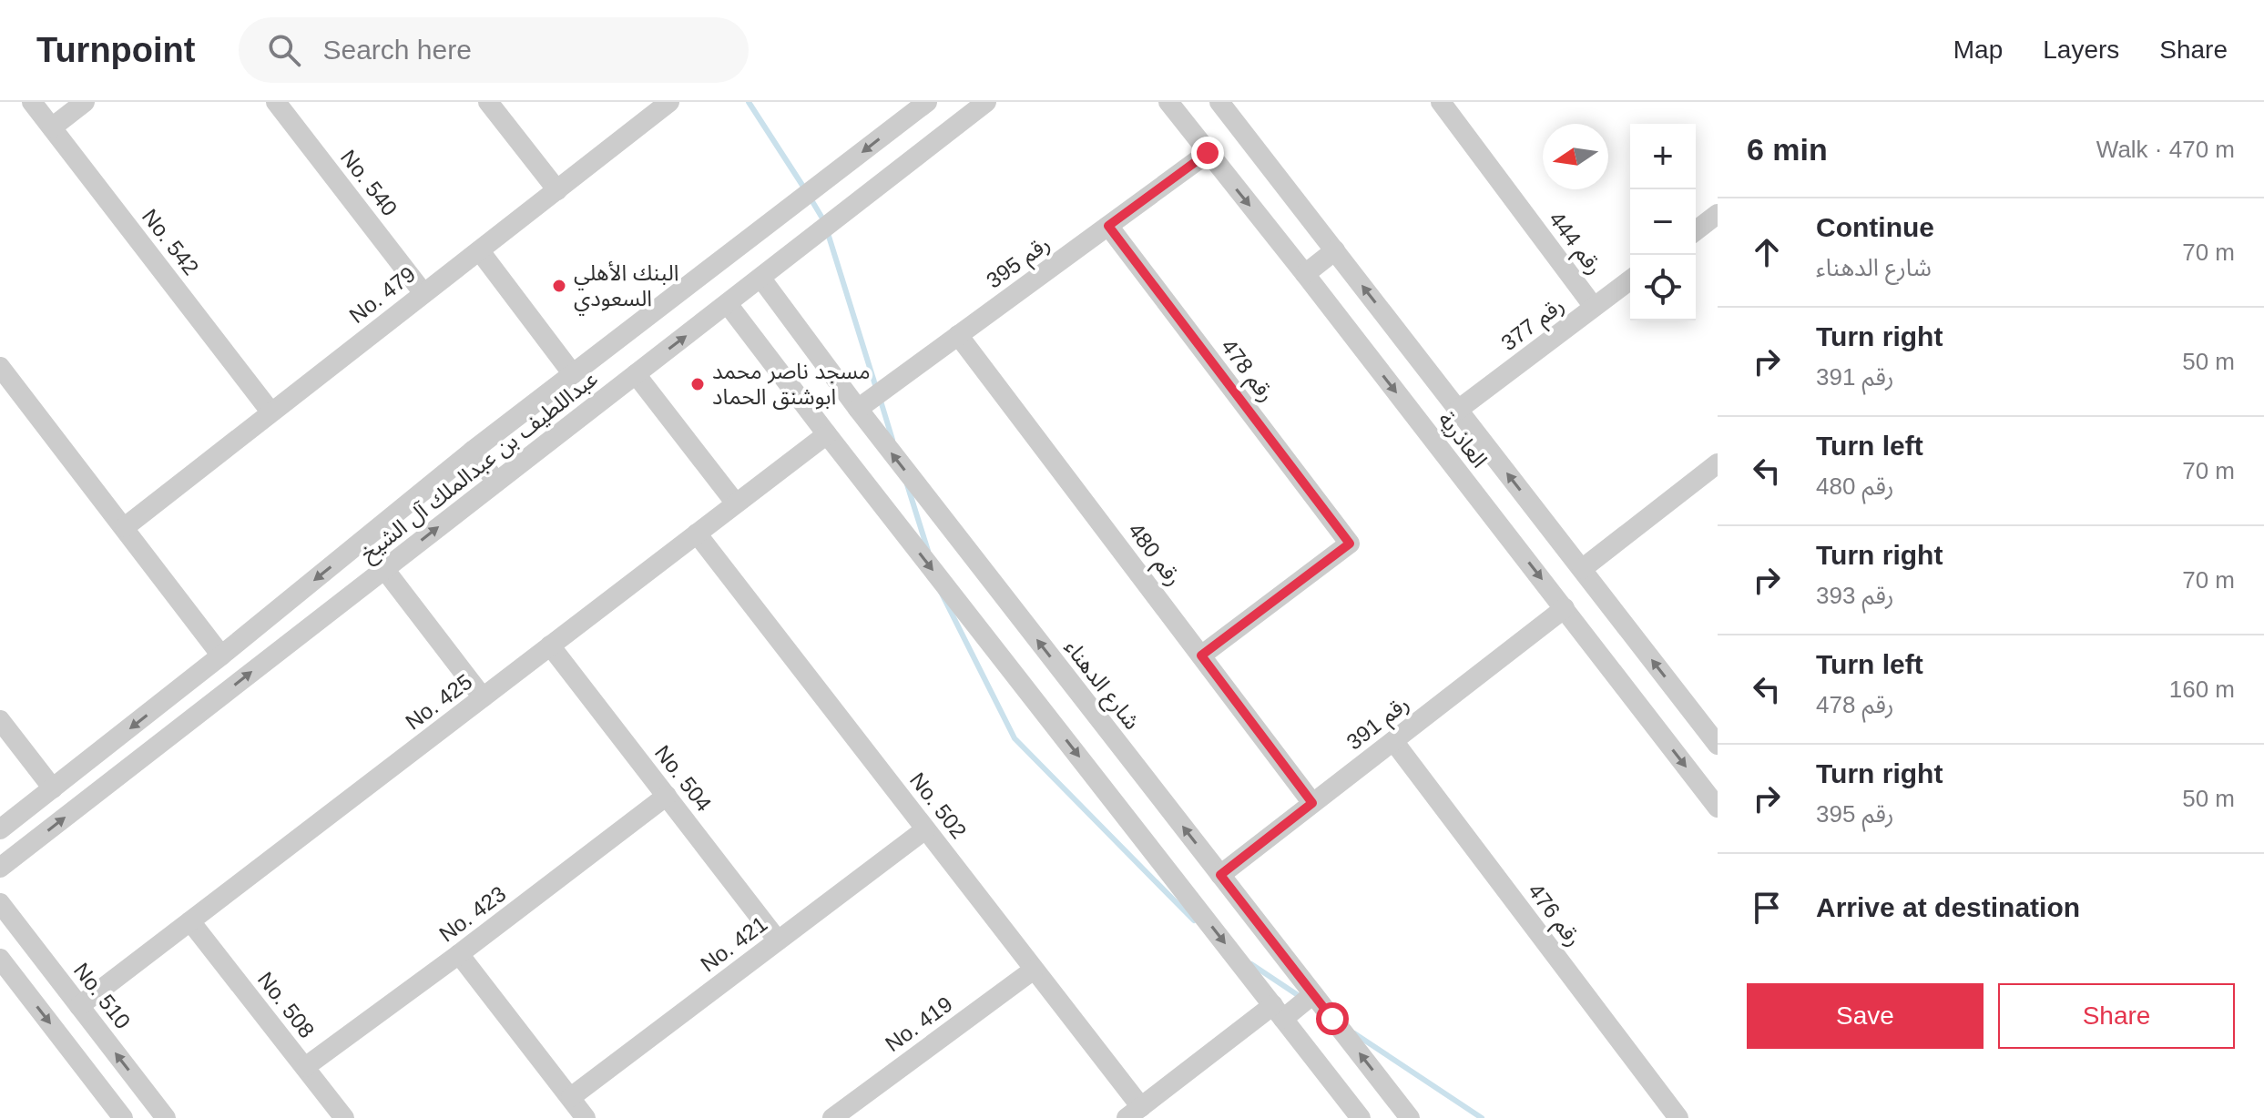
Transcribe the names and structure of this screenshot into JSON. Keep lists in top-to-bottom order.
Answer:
{
  "streets": {
    "street": [
      "No. 540",
      "No. 542",
      "رقم 444",
      "رقم 395",
      "No. 479",
      "رقم 377",
      "رقم 478",
      "العاذرية",
      "عبداللطيف بن عبدالملك آل الشيخ",
      "رقم 480",
      "شارع الدهناء",
      "No. 425",
      "رقم 391",
      "No. 504",
      "No. 502",
      "No. 423",
      "رقم 476",
      "No. 421",
      "No. 510",
      "No. 508",
      "No. 419"
    ]
  },
  "crossings": [
    ["No. 540", "No. 479"],
    ["No. 542", "No. 479"],
    ["رقم 444", "رقم 377"],
    ["رقم 395", "رقم 478"],
    ["رقم 395", "العاذرية"],
    ["رقم 395", "رقم 480"],
    ["رقم 395", "شارع الدهناء"],
    ["رقم 377", "العاذرية"],
    ["رقم 478", "رقم 480"],
    ["العاذرية", "رقم 391"],
    ["عبداللطيف بن عبدالملك آل الشيخ", "شارع الدهناء"],
    ["رقم 480", "رقم 391"],
    ["شارع الدهناء", "رقم 391"],
    ["No. 425", "No. 504"],
    ["No. 425", "No. 502"],
    ["No. 425", "No. 510"],
    ["No. 425", "No. 508"],
    ["رقم 391", "رقم 476"],
    ["No. 504", "No. 423"],
    ["No. 504", "No. 421"],
    ["No. 502", "No. 421"],
    ["No. 502", "No. 419"],
    ["No. 423", "No. 508"]
  ],
  "places": ["البنك الأهلي السعودي", "مسجد ناصر محمد ابوشنق الحماد"],
  "north": "left",
  "page": {
    "header": "Turnpoint",
    "search": "Search here",
    "nav": ["Map", "Layers", "Share"],
    "heading": ["6 min", "Walk · 470 m"],
    "map_buttons": ["+", "−"],
    "list": [
      ["Continue", "شارع الدهناء", "70 m"],
      ["Turn right", "رقم 391", "50 m"],
      ["Turn left", "رقم 480", "70 m"],
      ["Turn right", "رقم 393", "70 m"],
      ["Turn left", "رقم 478", "160 m"],
      ["Turn right", "رقم 395", "50 m"],
      "Arrive at destination"
    ],
    "buttons": ["Save", "Share"]
  }
}
